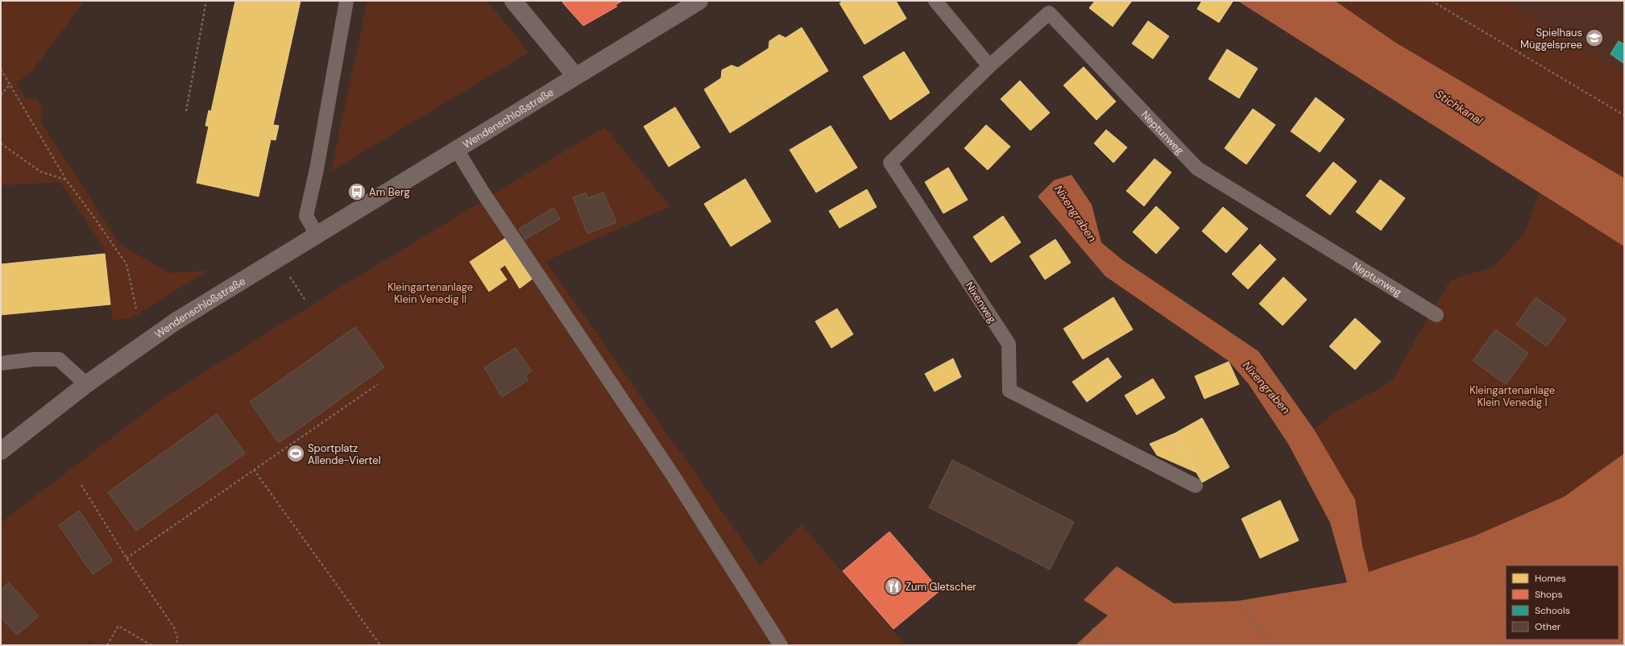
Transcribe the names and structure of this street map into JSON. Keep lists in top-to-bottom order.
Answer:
{
  "streets": {
    "street": ["Wendenschloßstraße"],
    "lane": ["Neptunweg", "Nixenweg"]
  },
  "crossings": [
    ["Neptunweg", "Nixenweg"]
  ],
  "water": ["Stichkanal", "Nixengraben"],
  "parks": ["Kleingartenanlage Klein Venedig II", "Kleingartenanlage Klein Venedig I"],
  "places": {
    "school or university": ["Spielhaus Müggelspree"],
    "bus stop": ["Am Berg"],
    "sports": ["Sportplatz Allende-Viertel"],
    "restaurant": ["Zum Gletscher"]
  },
  "legend": [
    "Homes",
    "Shops",
    "Schools",
    "Other"
  ]
}
